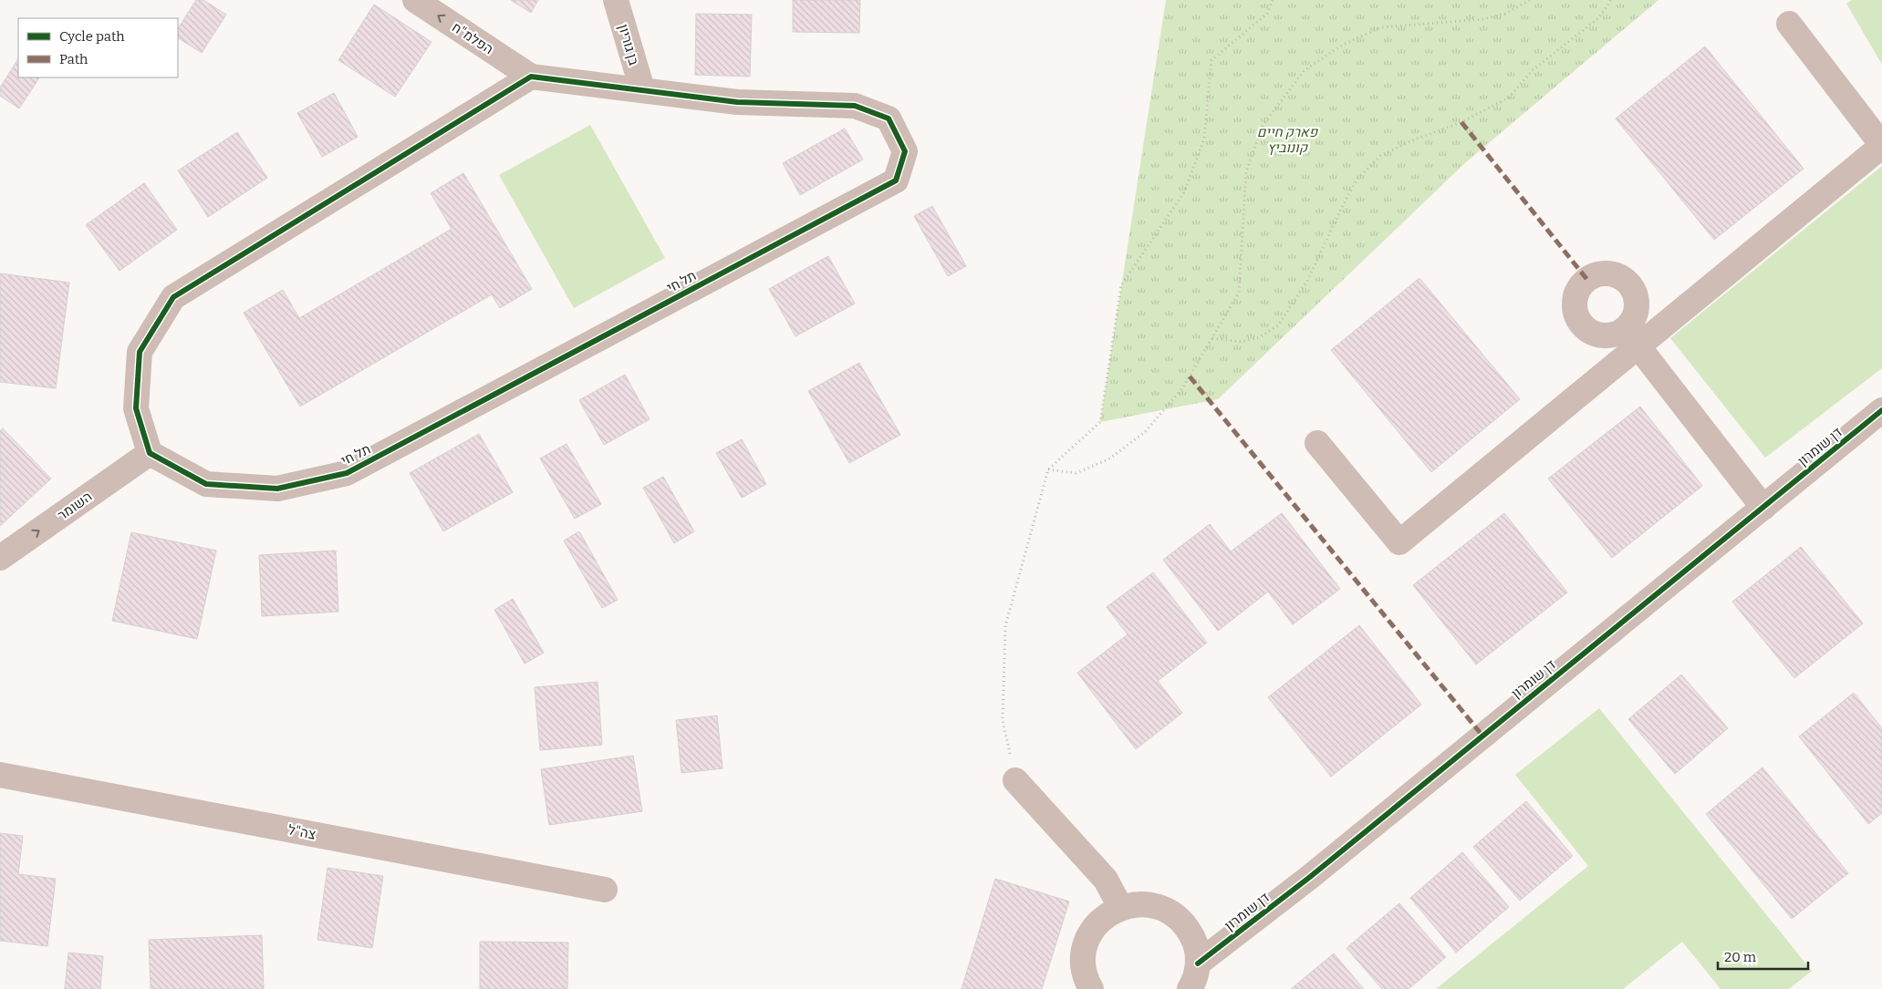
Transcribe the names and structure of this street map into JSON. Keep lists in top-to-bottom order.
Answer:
{
  "streets": {
    "street": [
      "הפלמ\"ח",
      "בן גוריון",
      "תל חי",
      "דן שומרון",
      "השומר",
      "צה\"ל"
    ]
  },
  "crossings": [
    ["הפלמ\"ח", "תל חי"],
    ["בן גוריון", "תל חי"],
    ["תל חי", "השומר"]
  ],
  "one_way": ["הפלמ\"ח", "השומר"],
  "parks": ["פארק חיים קונוביץ"],
  "legend": ["Cycle path", "Path"],
  "scale_bar": "20 m"
}
